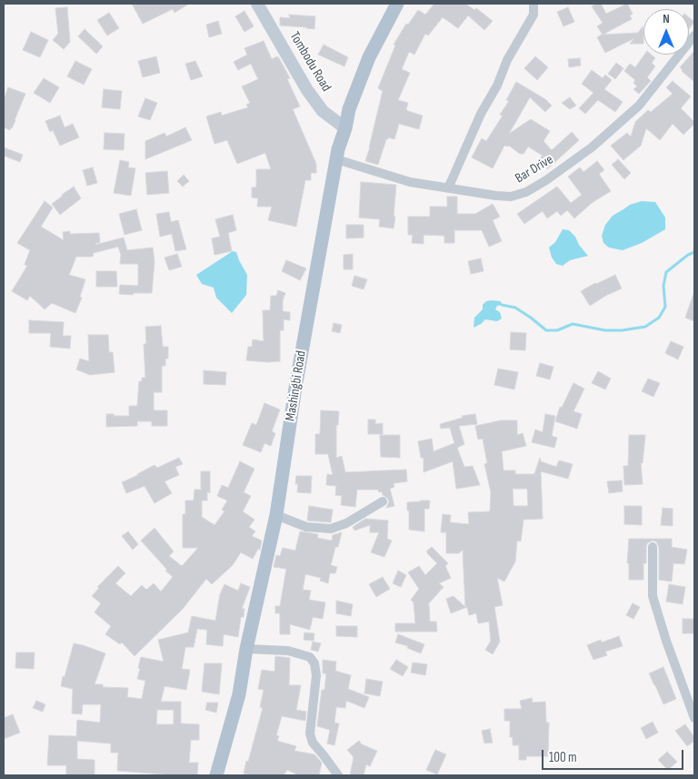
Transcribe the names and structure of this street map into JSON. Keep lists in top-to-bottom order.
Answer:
{
  "streets": {
    "main road": ["Tombodu Road", "Mashingbi Road"],
    "street": ["Bar Drive"]
  },
  "crossings": [
    ["Tombodu Road", "Mashingbi Road"],
    ["Bar Drive", "Mashingbi Road"]
  ],
  "scale_bar": "100 m",
  "north": "top"
}
